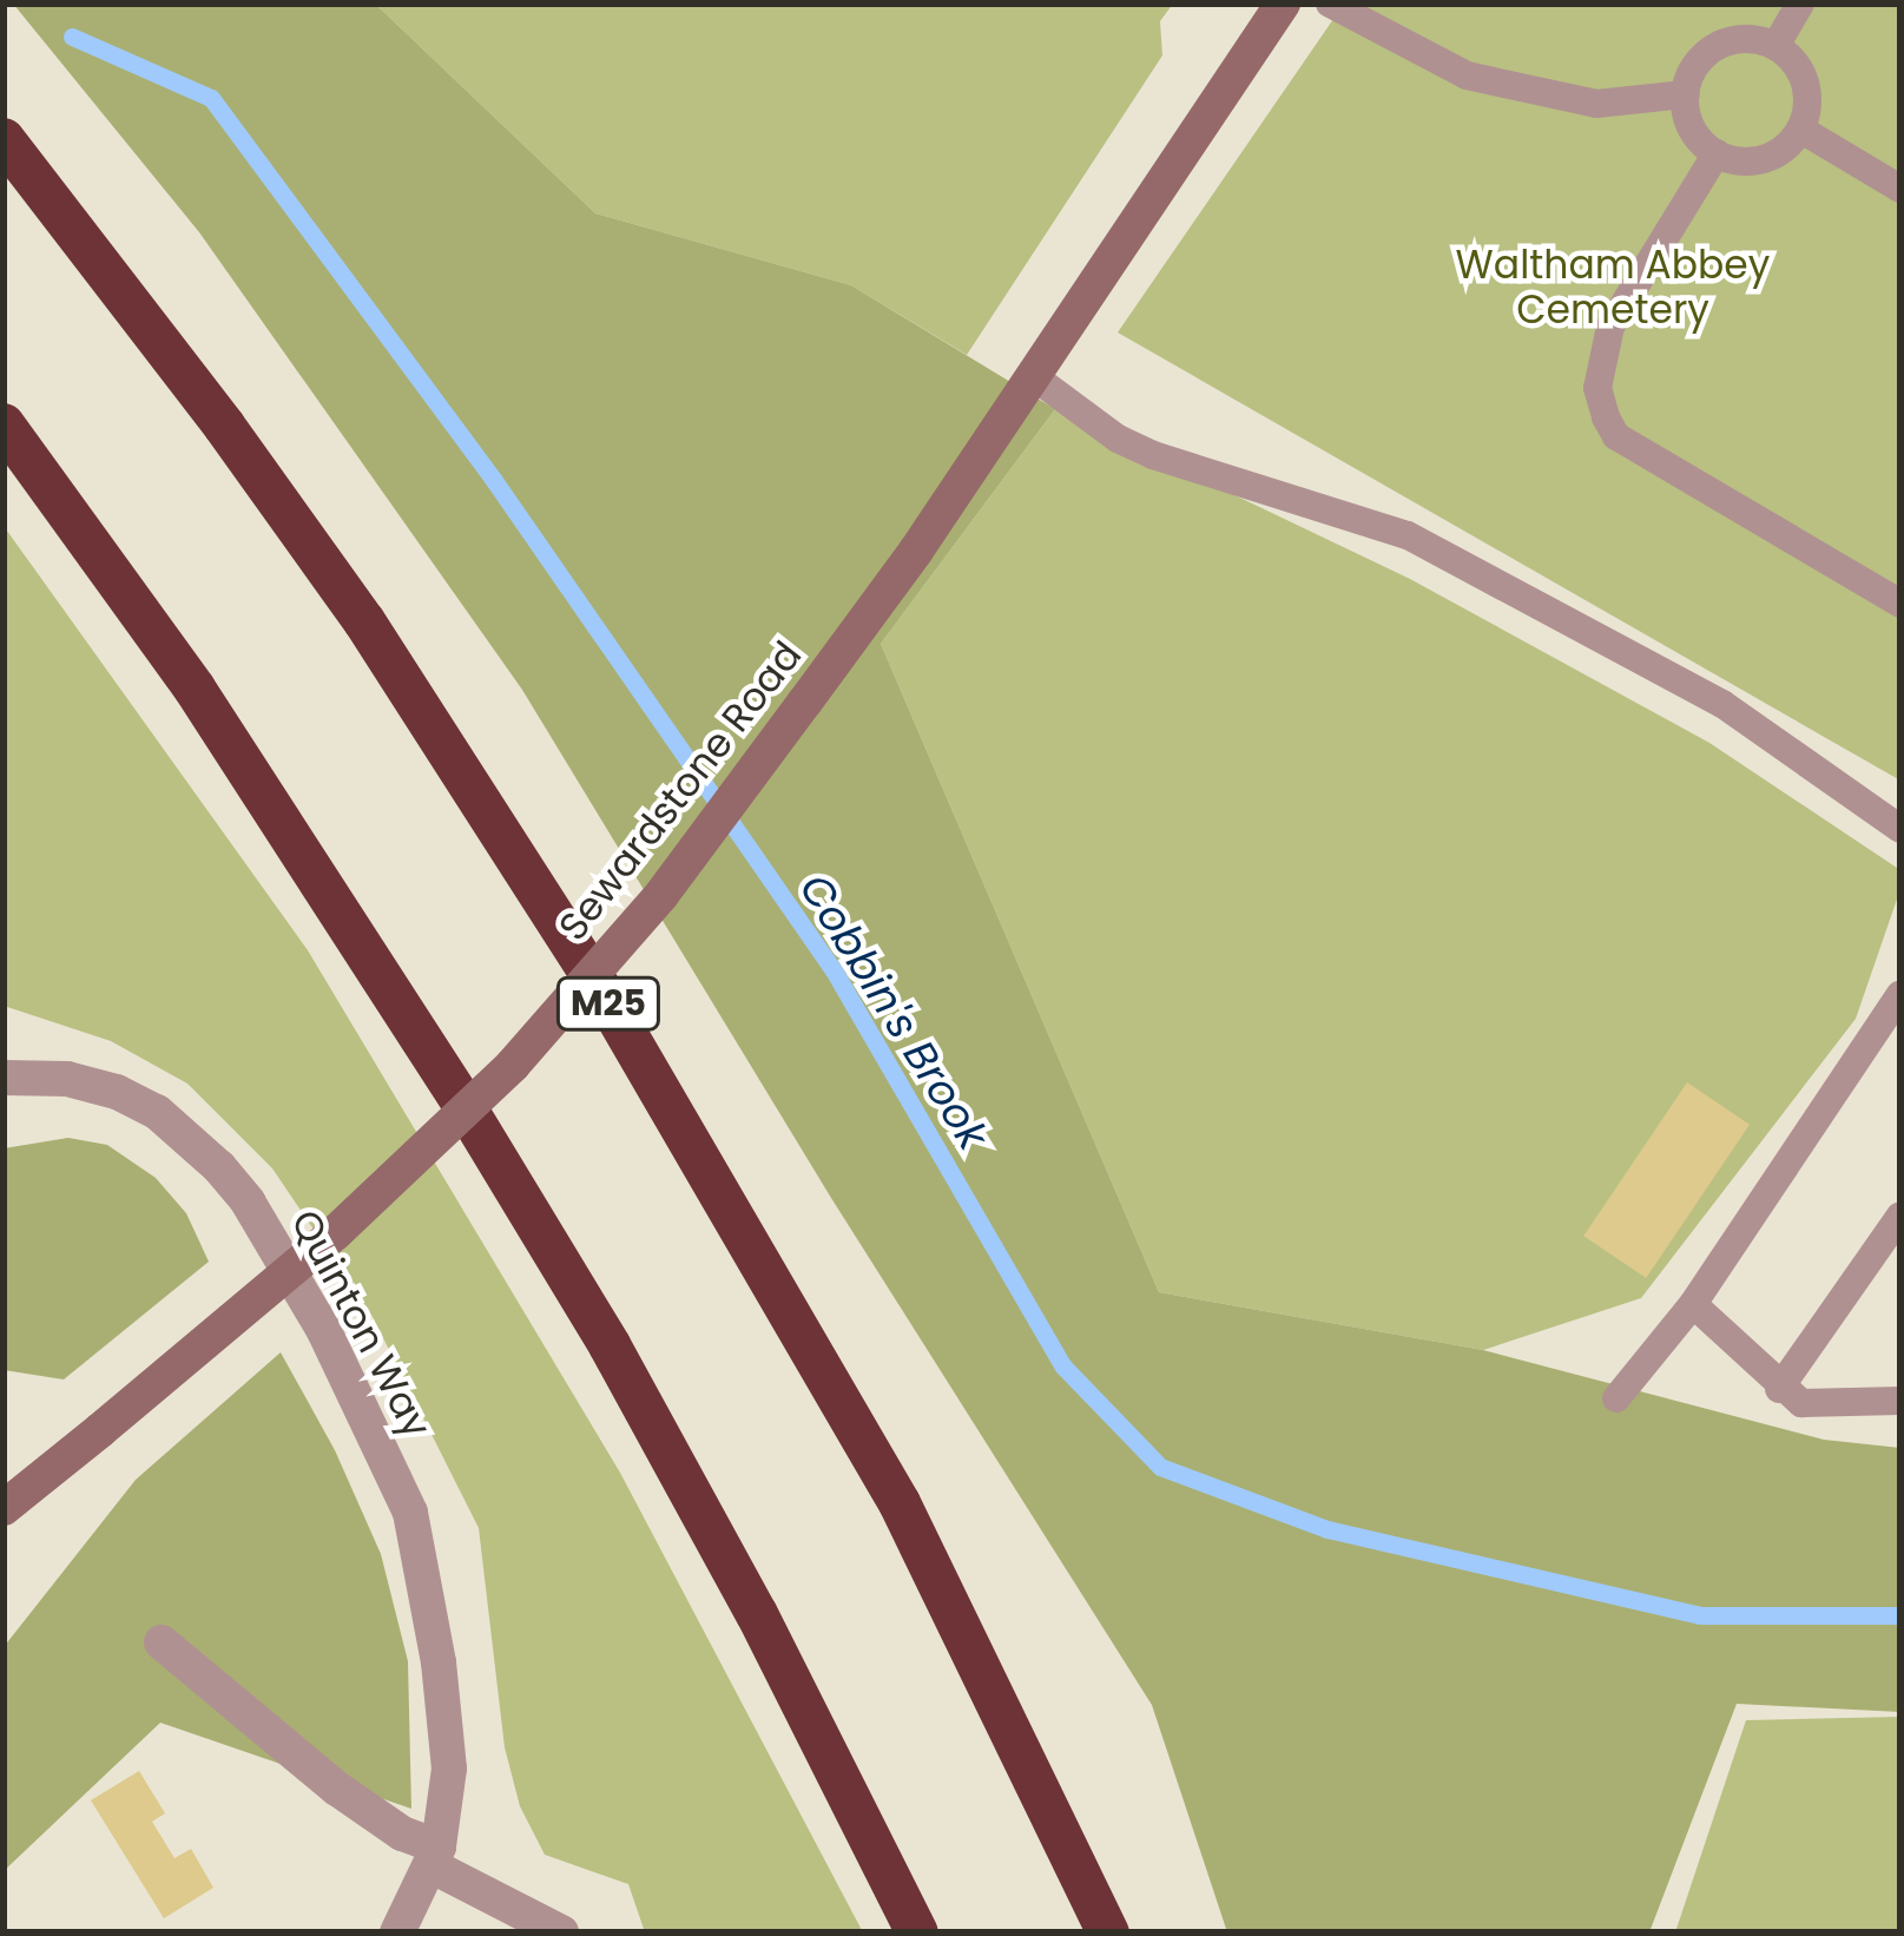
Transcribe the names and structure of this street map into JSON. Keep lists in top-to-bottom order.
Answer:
{
  "streets": {
    "highway": ["M25"],
    "street": ["Sewardstone Road", "Quinton Way"]
  },
  "water": ["Cobbin's Brook"],
  "parks": ["Waltham Abbey Cemetery"]
}
